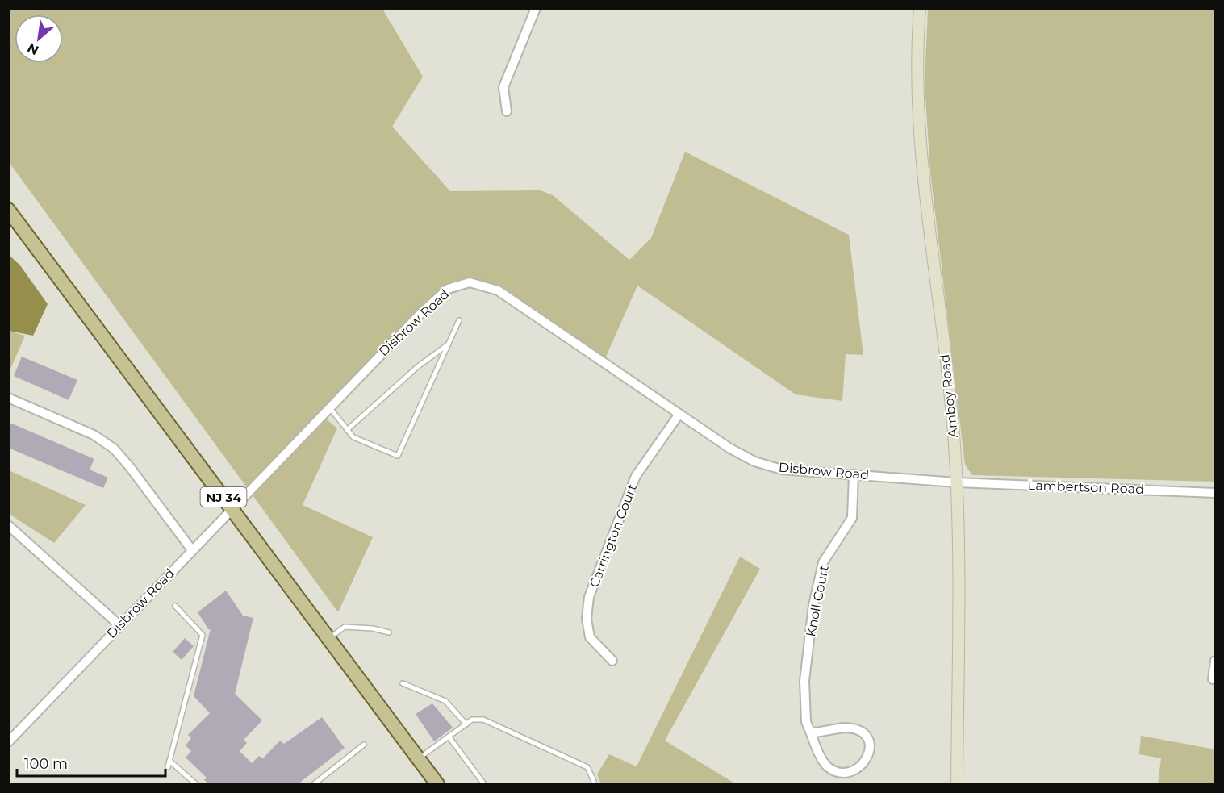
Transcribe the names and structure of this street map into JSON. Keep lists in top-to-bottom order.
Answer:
{
  "streets": {
    "main road": ["NJ 34"],
    "street": [
      "Disbrow Road",
      "Amboy Road",
      "Lambertson Road",
      "Carrington Court",
      "Knoll Court"
    ]
  },
  "crossings": [
    ["Disbrow Road", "Amboy Road"],
    ["Disbrow Road", "Lambertson Road"],
    ["Disbrow Road", "NJ 34"],
    ["Disbrow Road", "Carrington Court"],
    ["Disbrow Road", "Knoll Court"],
    ["Amboy Road", "Lambertson Road"]
  ],
  "scale_bar": "100 m",
  "north": "bottom left"
}
